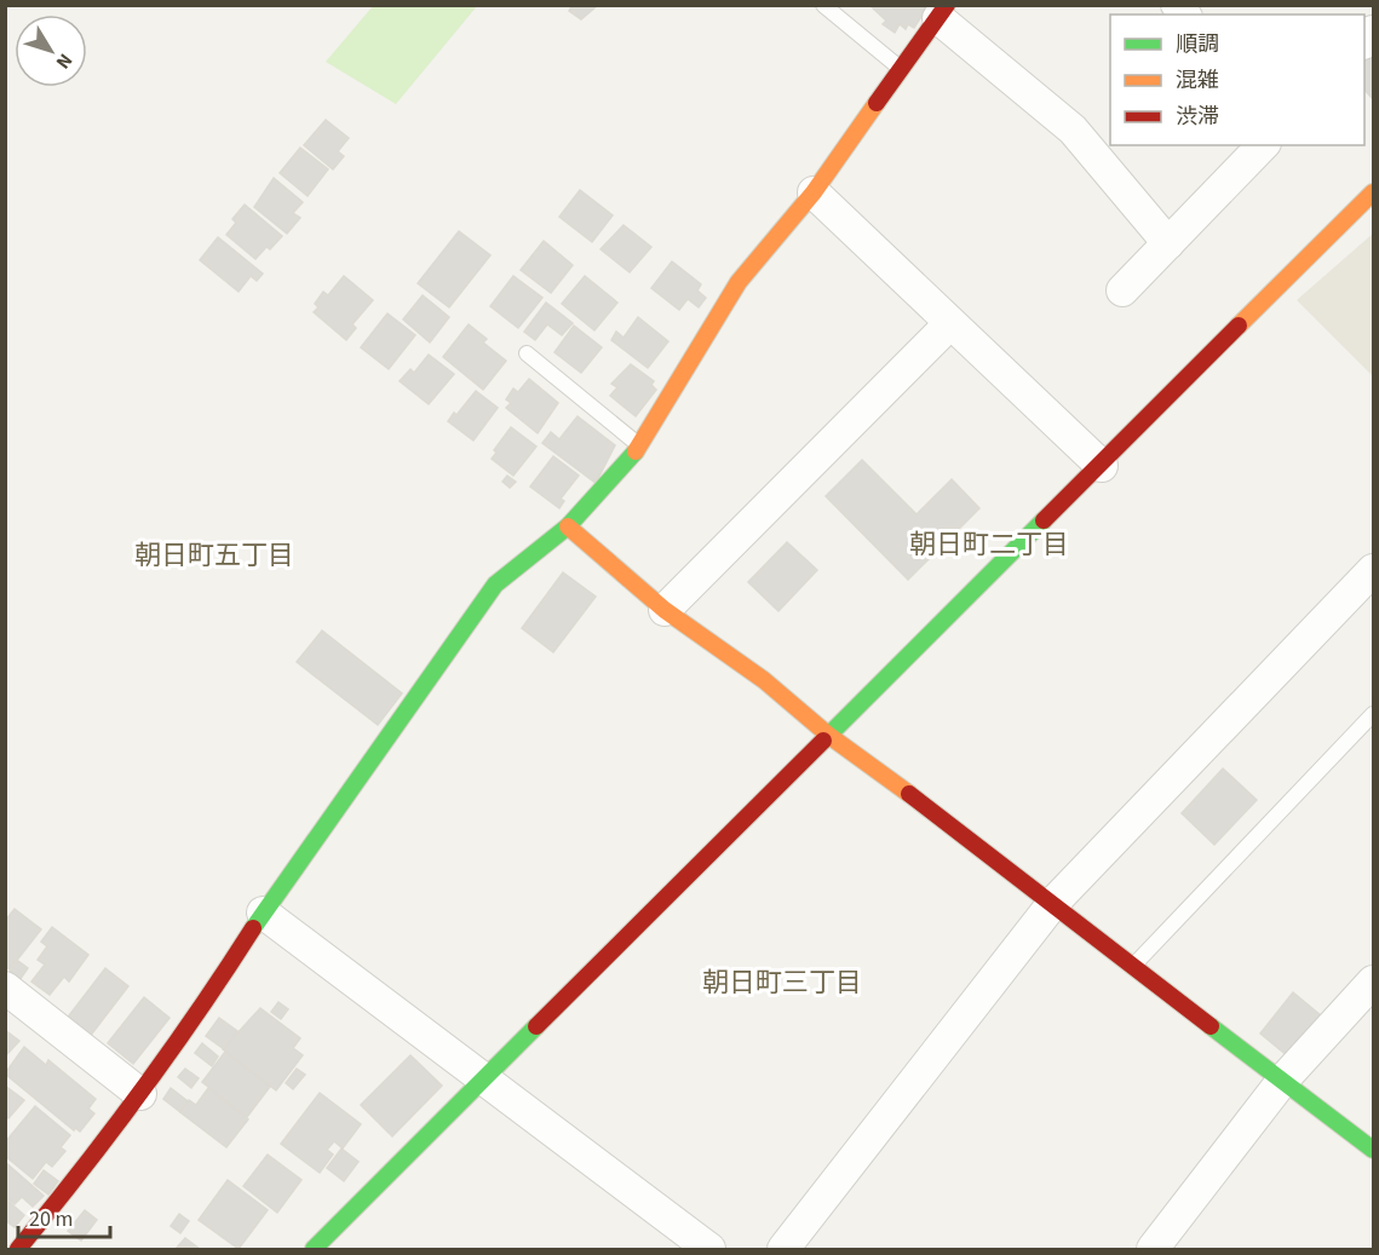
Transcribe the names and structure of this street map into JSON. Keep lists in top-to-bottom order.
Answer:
{
  "districts": ["朝日町二丁目", "朝日町五丁目", "朝日町三丁目"],
  "legend": ["順調", "混雑", "渋滞"],
  "scale_bar": "20 m",
  "north": "bottom right"
}
